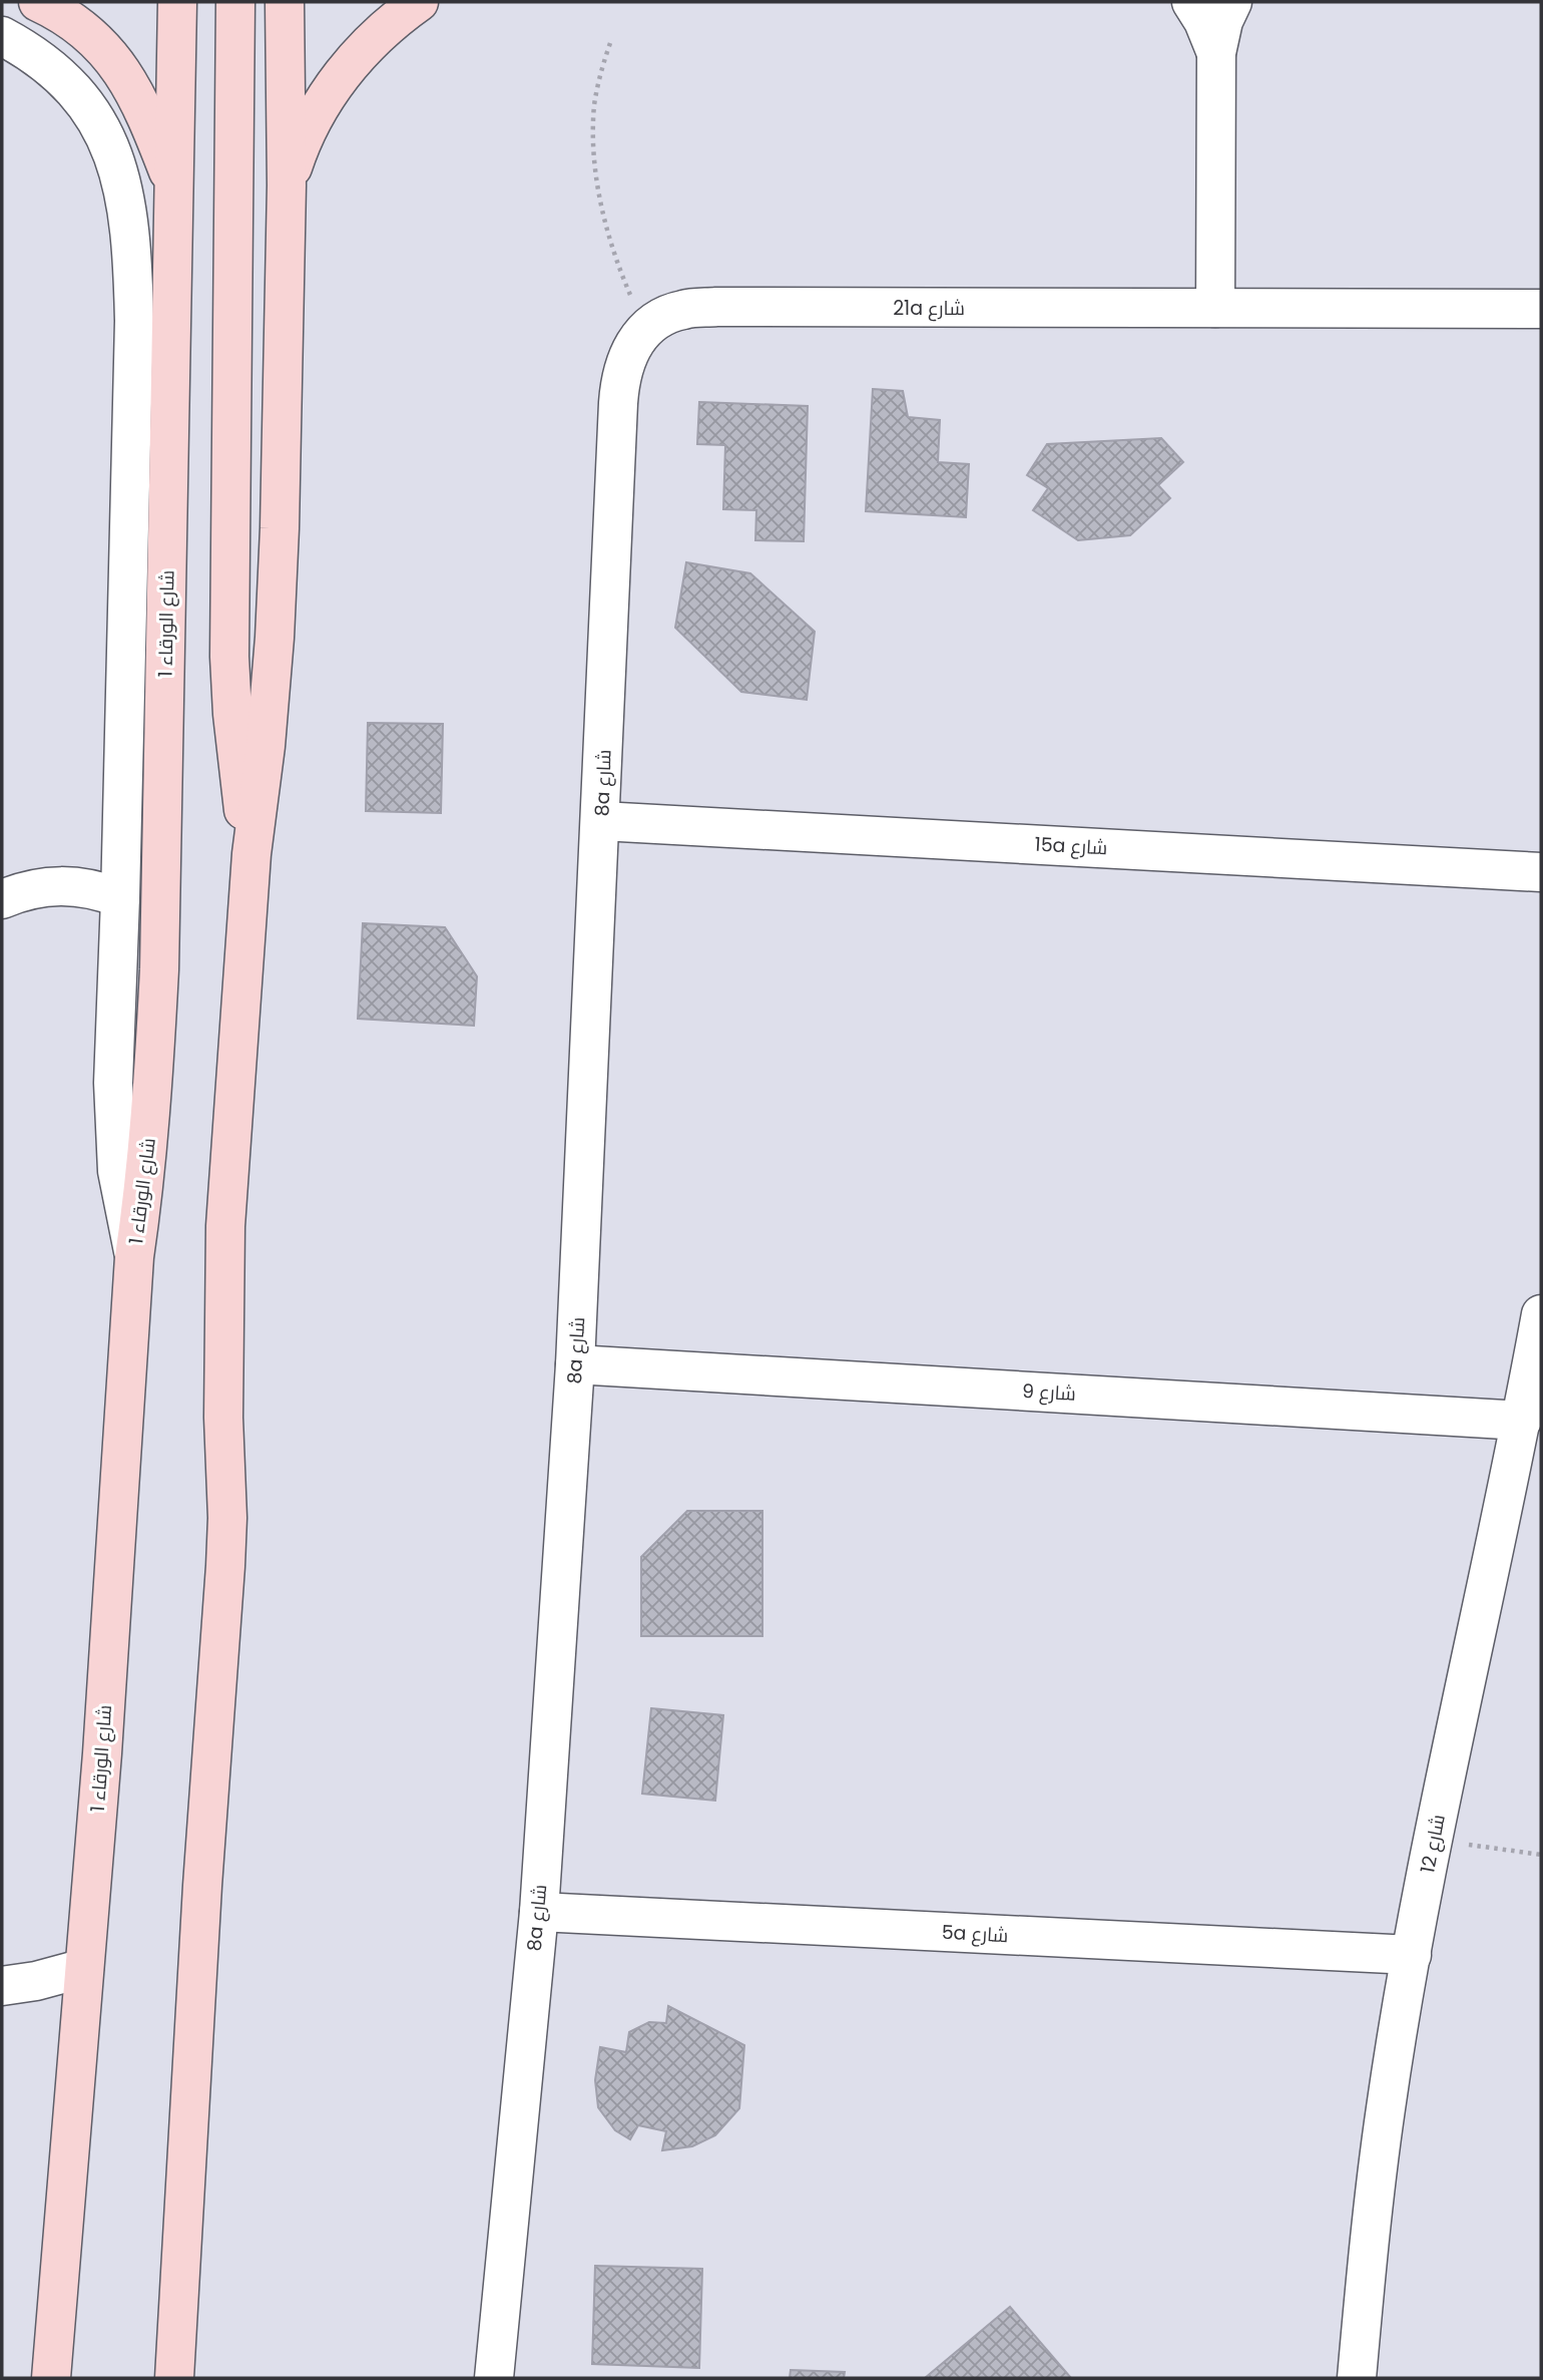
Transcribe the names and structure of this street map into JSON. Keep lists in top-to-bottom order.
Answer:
{
  "streets": {
    "main road": ["شارع الورقاء 1"],
    "street": [
      "21a شارع",
      "8a شارع",
      "15a شارع",
      "شارع 9",
      "شارع 12",
      "5a شارع"
    ]
  },
  "crossings": [
    ["21a شارع", "8a شارع"],
    ["8a شارع", "15a شارع"],
    ["8a شارع", "شارع 9"],
    ["8a شارع", "5a شارع"],
    ["شارع 9", "شارع 12"],
    ["شارع 12", "5a شارع"]
  ]
}
